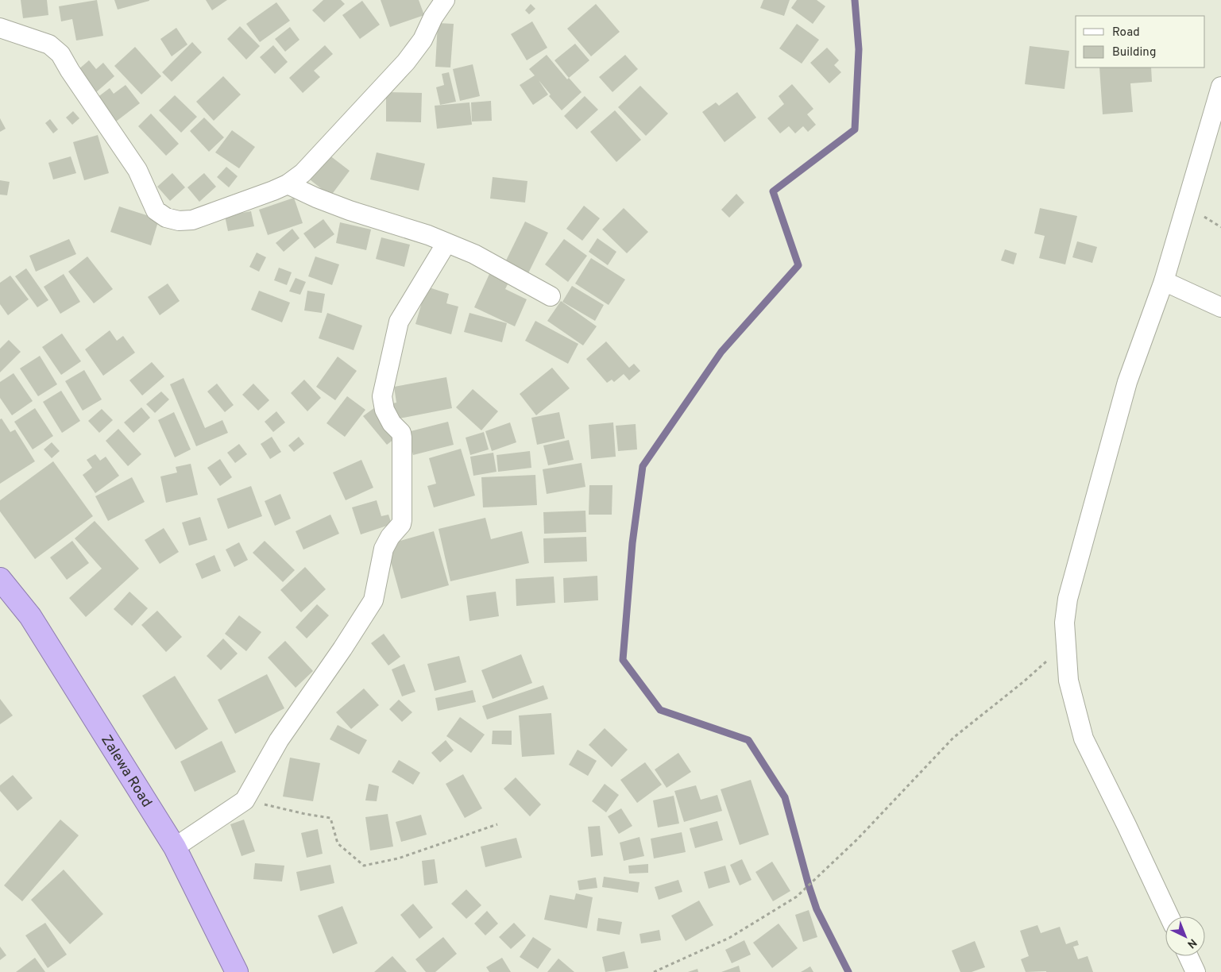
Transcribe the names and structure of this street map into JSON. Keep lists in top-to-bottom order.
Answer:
{
  "streets": {
    "highway": ["Zalewa Road"]
  },
  "legend": ["Road", "Building"],
  "north": "bottom right"
}
